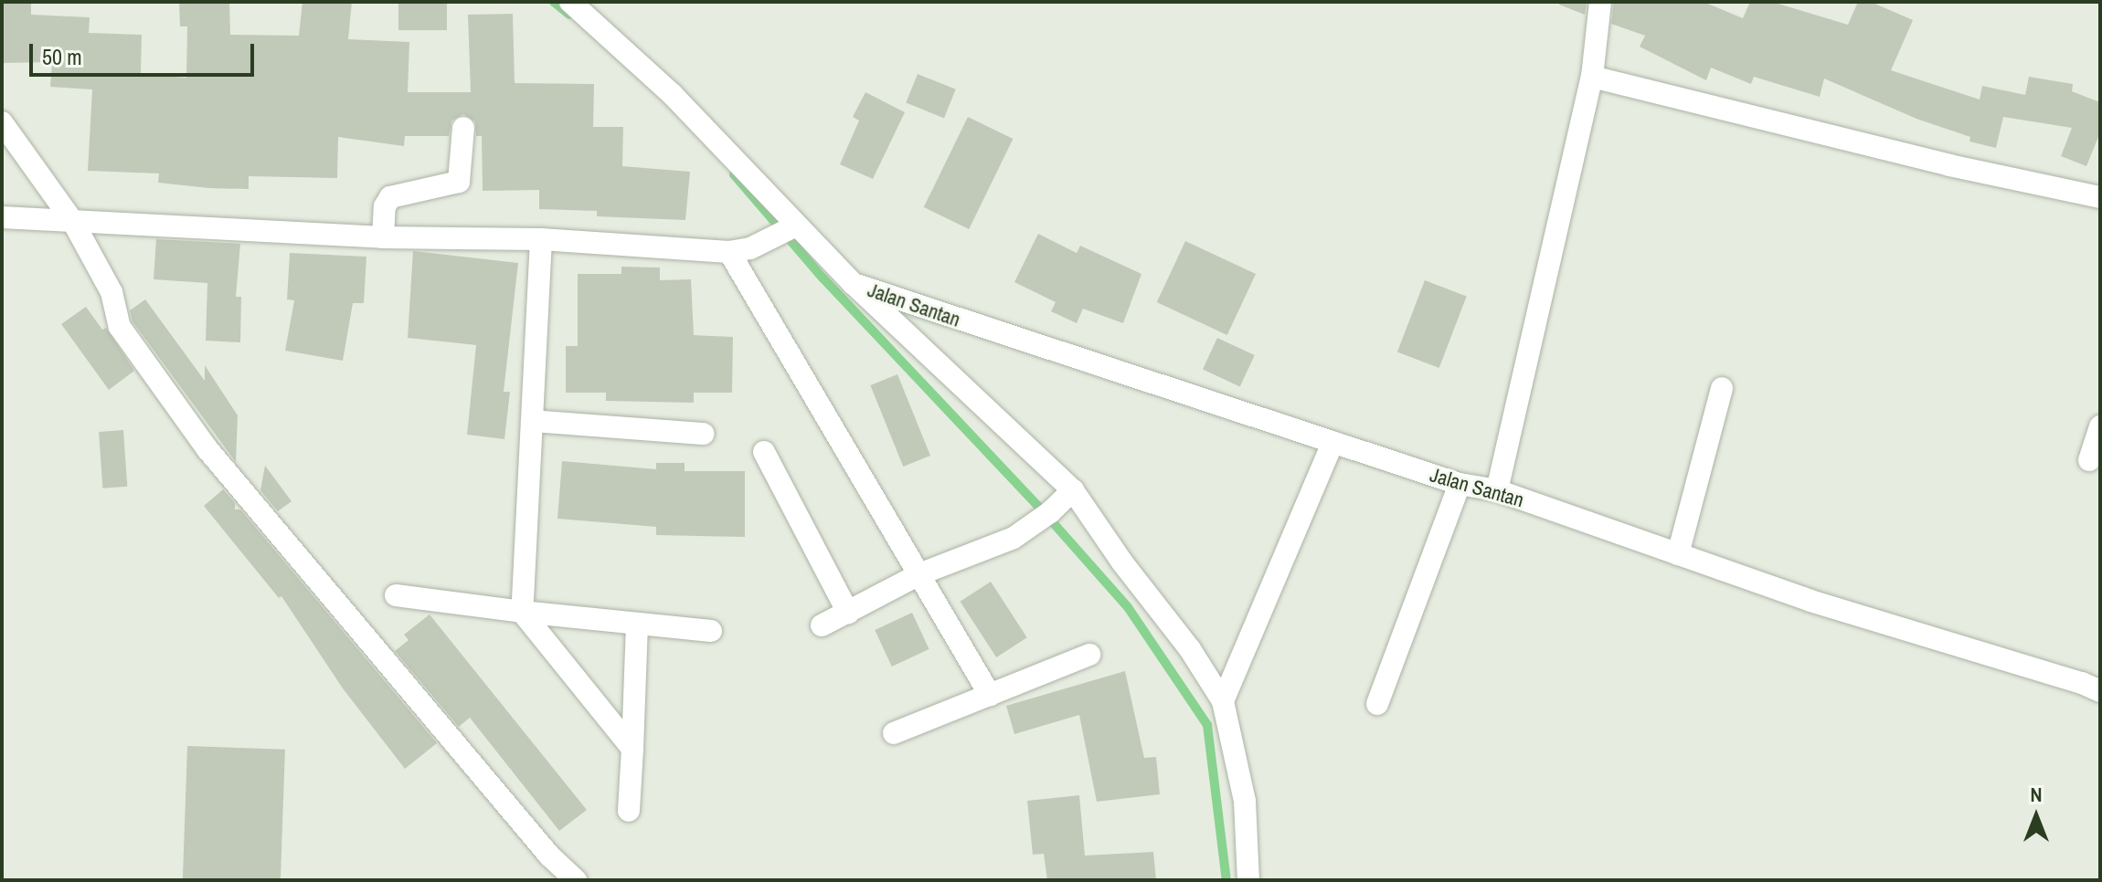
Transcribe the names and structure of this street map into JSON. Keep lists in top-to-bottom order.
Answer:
{
  "streets": {
    "street": ["Jalan Santan"]
  },
  "scale_bar": "50 m",
  "north": "top"
}
